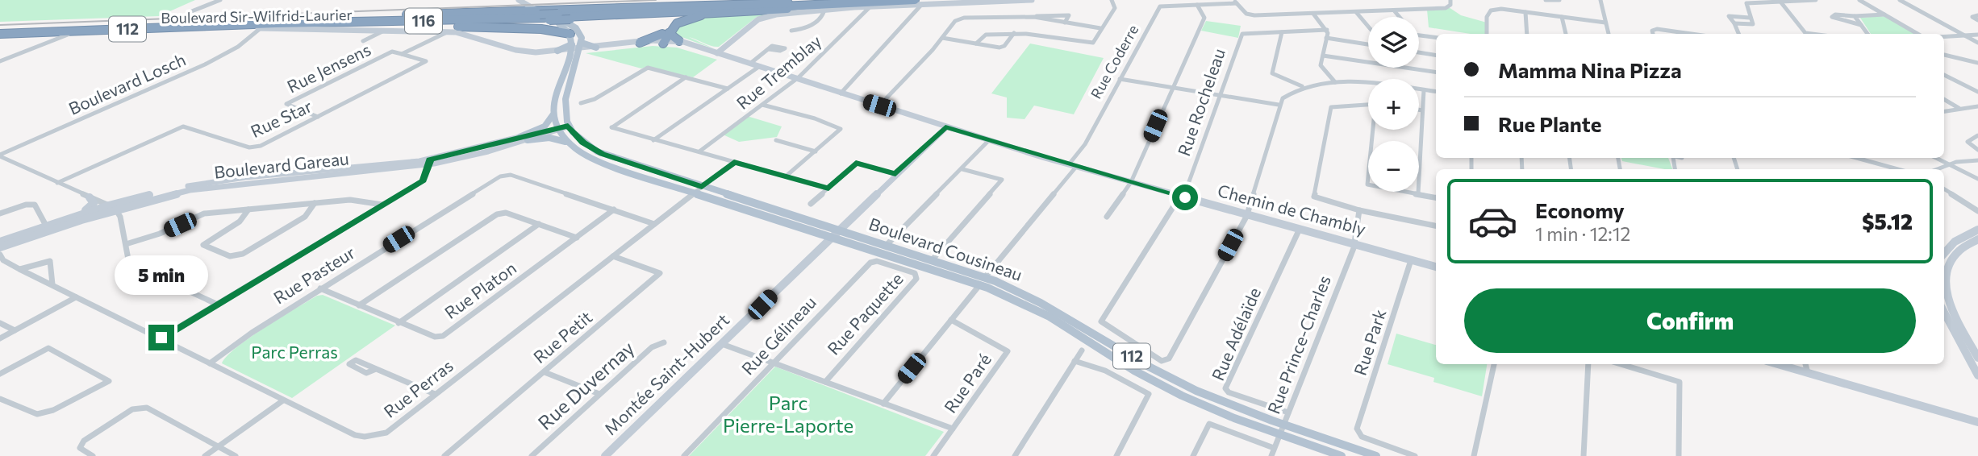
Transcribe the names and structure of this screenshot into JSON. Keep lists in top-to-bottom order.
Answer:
{
  "streets": {
    "highway": ["Boulevard Sir-Wilfrid-Laurier", "116", "112"],
    "main road": ["Boulevard Cousineau"],
    "street": [
      "Rue Coderre",
      "Rue Jensens",
      "Rue Tremblay",
      "Boulevard Losch",
      "Rue Rocheleau",
      "Rue Star",
      "Boulevard Gareau",
      "Chemin de Chambly",
      "Rue Pasteur",
      "Rue Platon",
      "Rue Paquette",
      "Rue Adélaïde",
      "Rue Gélineau",
      "Rue Petit",
      "Rue Park",
      "Rue Prince-Charles",
      "Montée Saint-Hubert",
      "Rue Paré",
      "Rue Duvernay",
      "Rue Perras"
    ]
  },
  "crossings": [
    ["Boulevard Sir-Wilfrid-Laurier", "Rue Jensens"],
    ["Boulevard Sir-Wilfrid-Laurier", "Rue Tremblay"],
    ["Boulevard Sir-Wilfrid-Laurier", "Boulevard Losch"],
    ["Boulevard Sir-Wilfrid-Laurier", "Chemin de Chambly"],
    ["Boulevard Sir-Wilfrid-Laurier", "Boulevard Cousineau"],
    ["Rue Coderre", "Chemin de Chambly"],
    ["Rue Coderre", "Boulevard Cousineau"],
    ["Rue Coderre", "Rue Paré"],
    ["Rue Jensens", "Rue Star"],
    ["Rue Tremblay", "Chemin de Chambly"],
    ["Rue Rocheleau", "Chemin de Chambly"],
    ["Boulevard Gareau", "Boulevard Cousineau"],
    ["Chemin de Chambly", "Rue Adélaïde"],
    ["Chemin de Chambly", "Rue Park"],
    ["Chemin de Chambly", "Rue Prince-Charles"],
    ["Chemin de Chambly", "Montée Saint-Hubert"],
    ["Boulevard Cousineau", "Rue Prince-Charles"],
    ["Boulevard Cousineau", "Montée Saint-Hubert"],
    ["Boulevard Cousineau", "Rue Perras"],
    ["Rue Pasteur", "Rue Platon"],
    ["Rue Pasteur", "Rue Perras"],
    ["Rue Paquette", "Rue Gélineau"],
    ["Rue Adélaïde", "Rue Prince-Charles"],
    ["Rue Petit", "Rue Perras"]
  ],
  "parks": ["Parc Perras", "Parc Pierre-Laporte"],
  "page": {
    "map_buttons": ["+", "−"],
    "banner": ["Mamma Nina Pizza", "Rue Plante"],
    "list": [
      {
        "name": "Economy",
        "note": "1 min · 12:12",
        "value": "$5.12"
      }
    ],
    "bubble": "5 min",
    "buttons": "Confirm"
  }
}
